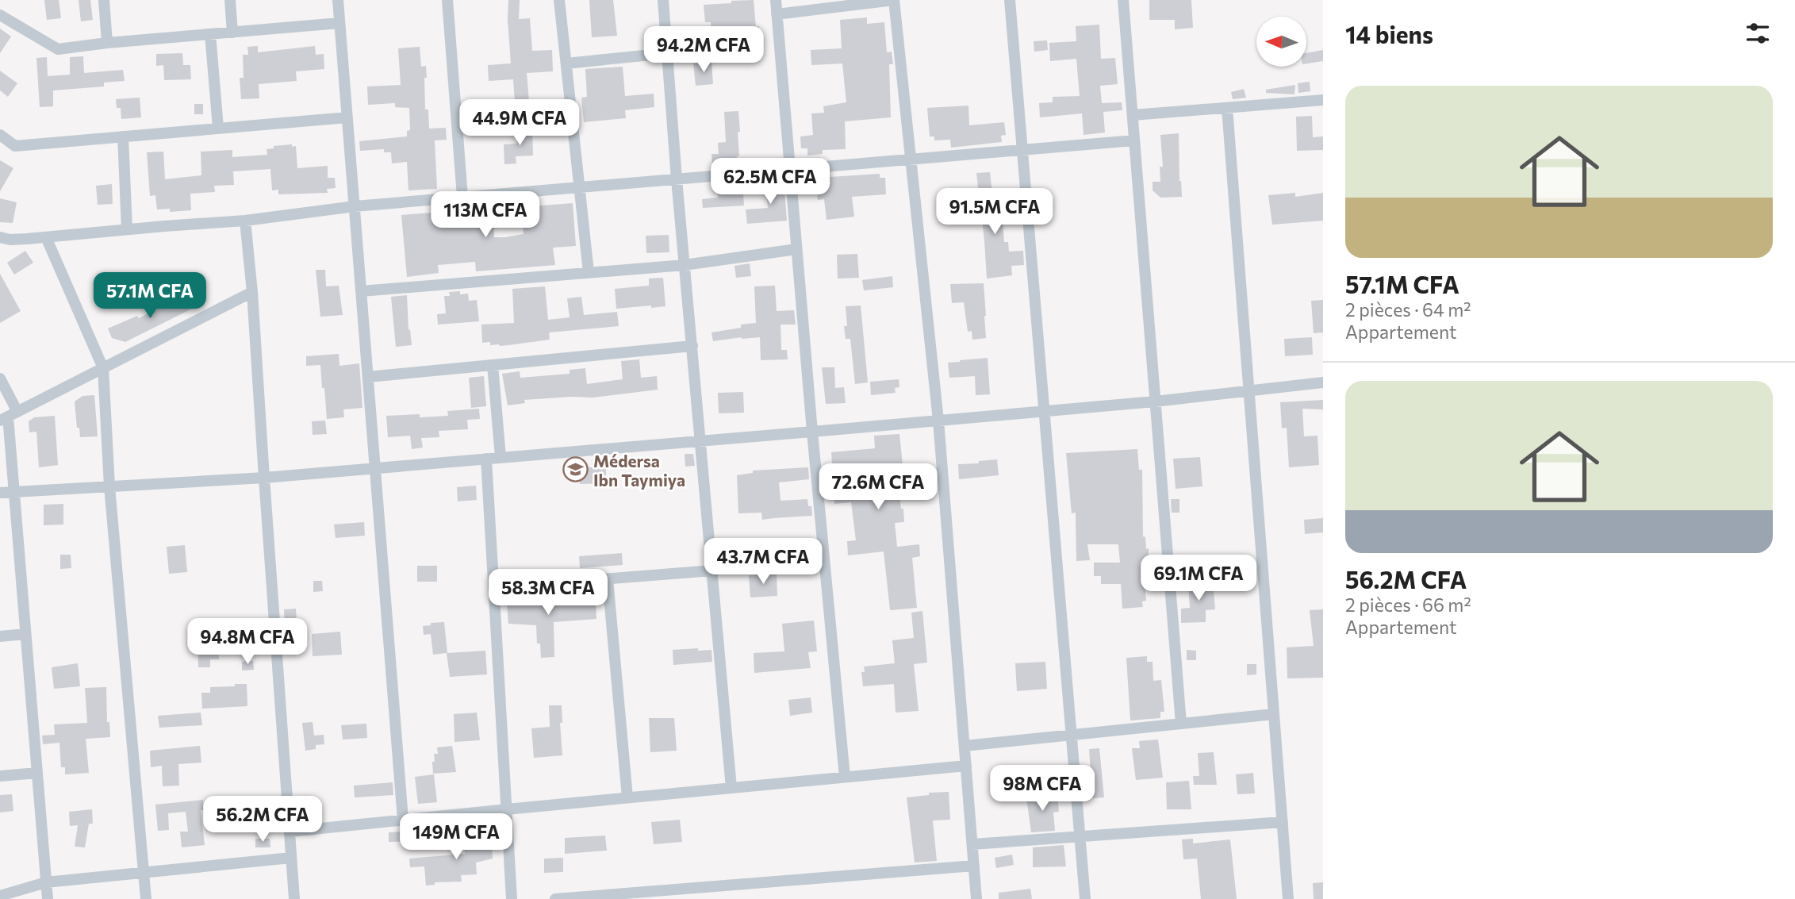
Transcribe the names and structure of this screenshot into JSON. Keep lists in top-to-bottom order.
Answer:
{
  "places": {
    "school or university": ["Médersa Ibn Taymiya"]
  },
  "north": "left",
  "page": {
    "heading": "14 biens",
    "price": [
      "94.2M CFA",
      "44.9M CFA",
      "62.5M CFA",
      "91.5M CFA",
      "113M CFA",
      "57.1M CFA",
      "72.6M CFA",
      "43.7M CFA",
      "69.1M CFA",
      "58.3M CFA",
      "94.8M CFA",
      "98M CFA",
      "56.2M CFA",
      "149M CFA"
    ],
    "list": [
      {
        "name": "57.1M CFA",
        "note": "2 pièces · 64 m² · Appartement"
      },
      {
        "name": "56.2M CFA",
        "note": "2 pièces · 66 m² · Appartement"
      }
    ]
  }
}
